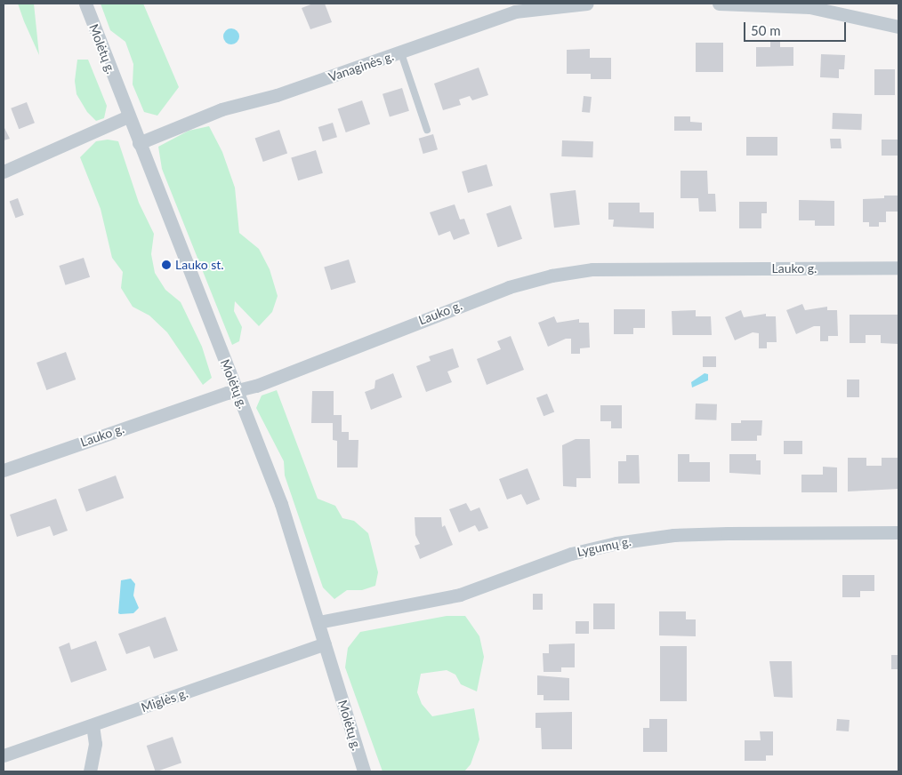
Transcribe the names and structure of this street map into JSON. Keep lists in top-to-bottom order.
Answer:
{
  "streets": {
    "street": [
      "Molėtų g.",
      "Vanaginės g.",
      "Lauko g.",
      "Lygumų g.",
      "Miglės g."
    ]
  },
  "crossings": [
    ["Molėtų g.", "Vanaginės g."],
    ["Molėtų g.", "Lauko g."],
    ["Molėtų g.", "Lygumų g."],
    ["Molėtų g.", "Miglės g."]
  ],
  "places": ["Lauko st."],
  "scale_bar": "50 m"
}
